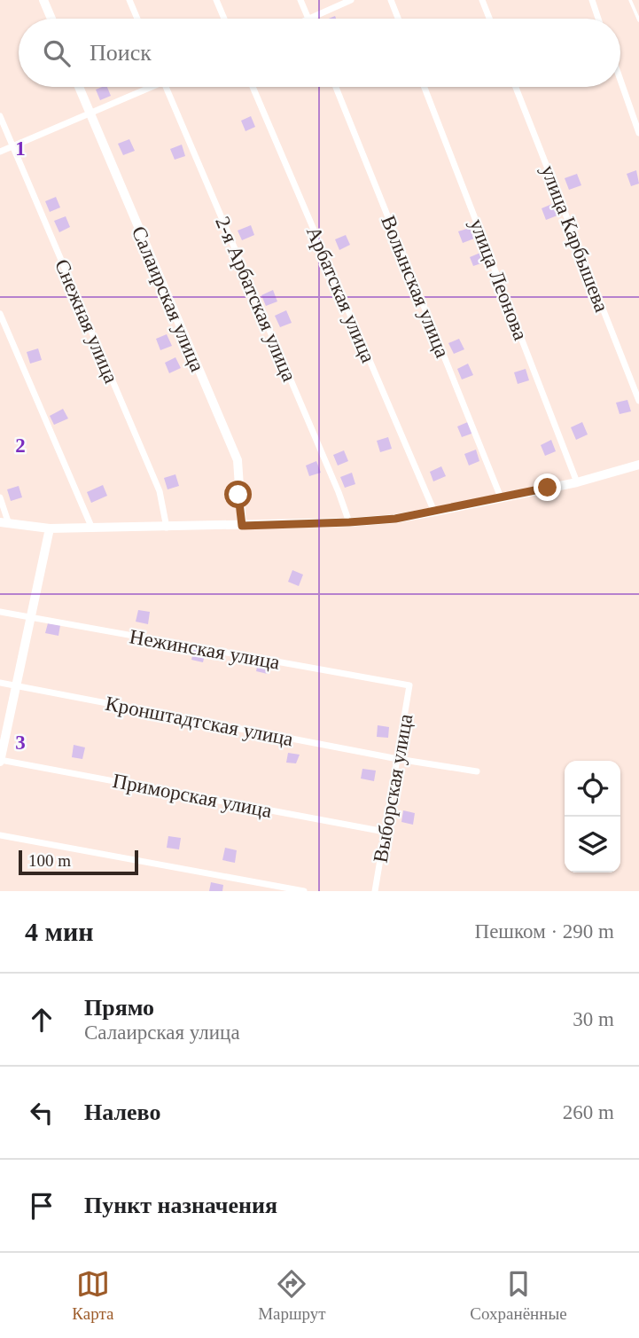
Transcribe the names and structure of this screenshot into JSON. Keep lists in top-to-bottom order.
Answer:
{
  "streets": {
    "main road": ["Салаирская улица"],
    "street": [
      "улица Карбышева",
      "улица Леонова",
      "Волынская улица",
      "Арбатская улица",
      "2-я Арбатская улица",
      "Снежная улица",
      "Нежинская улица",
      "Кронштадтская улица",
      "Выборская улица",
      "Приморская улица"
    ]
  },
  "crossings": [
    ["Нежинская улица", "Выборская улица"],
    ["Кронштадтская улица", "Выборская улица"],
    ["Выборская улица", "Приморская улица"]
  ],
  "scale_bar": "100 m",
  "page": {
    "search": "Поиск",
    "scale": "100 m",
    "heading": ["4 мин", "Пешком · 290 m"],
    "list": [
      ["Прямо", "Салаирская улица", "30 m"],
      ["Налево", "260 m"],
      "Пункт назначения"
    ],
    "nav": ["Карта", "Маршрут", "Сохранённые"]
  },
  "grid": {
    "rows": ["1", "2", "3"]
  }
}
